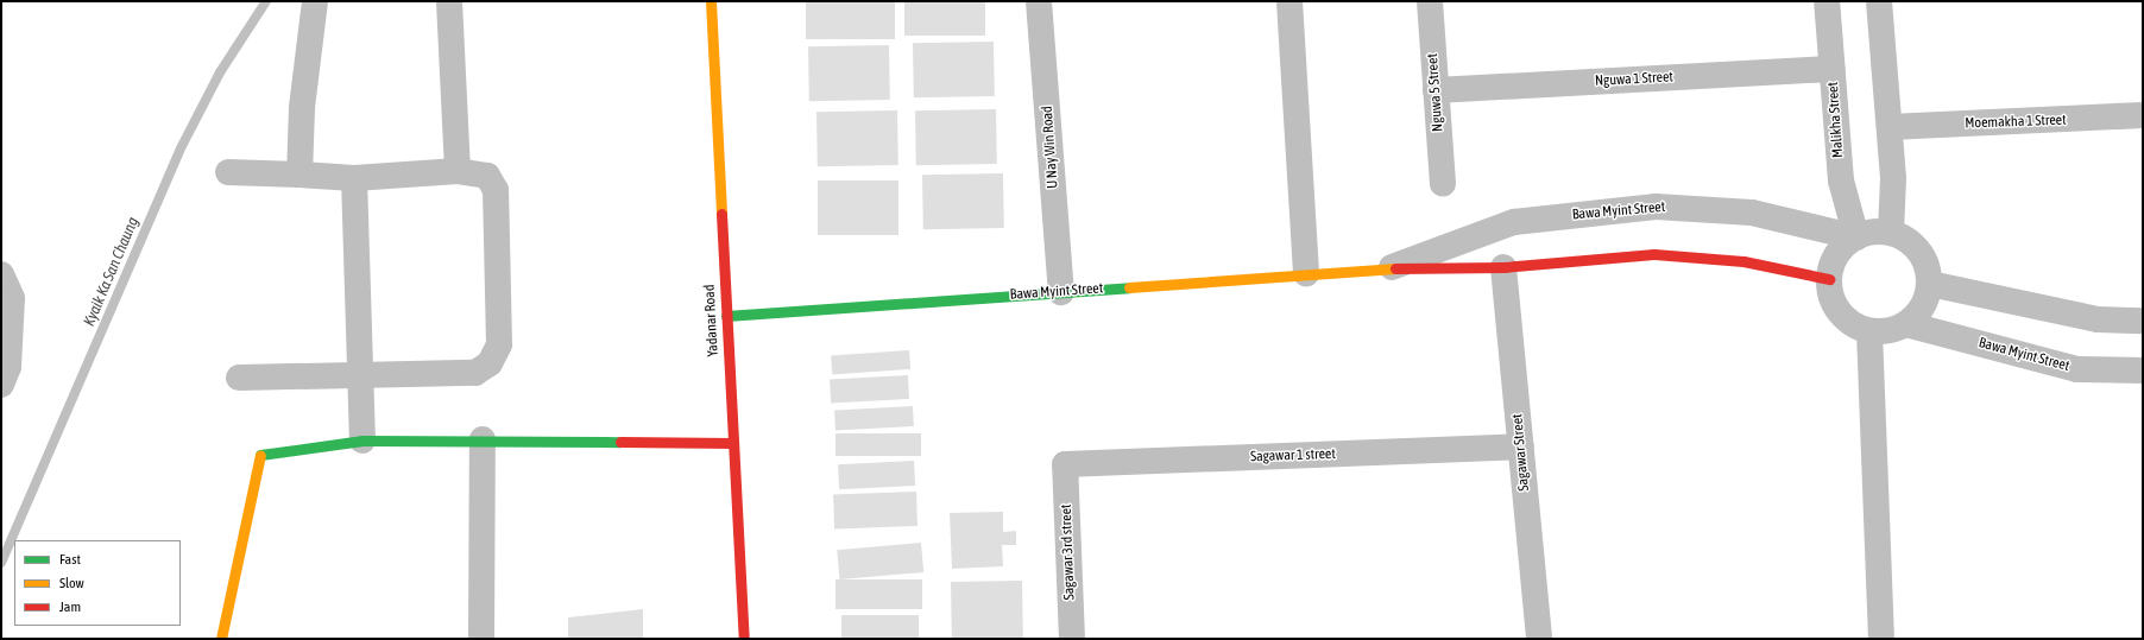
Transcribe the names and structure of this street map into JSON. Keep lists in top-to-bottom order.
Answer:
{
  "streets": {
    "street": [
      "Nguwa 1 Street",
      "Nguwa 5 Street",
      "Malikha Street",
      "Moemakha 1 Street",
      "U Nay Win Road",
      "Bawa Myint Street",
      "Yadanar Road",
      "Sagawar Street",
      "Sagawar 1 street",
      "Sagawar 3rd street"
    ]
  },
  "crossings": [
    ["Nguwa 1 Street", "Nguwa 5 Street"],
    ["Nguwa 1 Street", "Malikha Street"],
    ["Malikha Street", "Bawa Myint Street"],
    ["U Nay Win Road", "Bawa Myint Street"],
    ["Bawa Myint Street", "Yadanar Road"],
    ["Bawa Myint Street", "Sagawar Street"],
    ["Sagawar Street", "Sagawar 1 street"],
    ["Sagawar 1 street", "Sagawar 3rd street"]
  ],
  "water": ["Kyaik Ka San Chaung"],
  "legend": ["Fast", "Slow", "Jam"]
}
